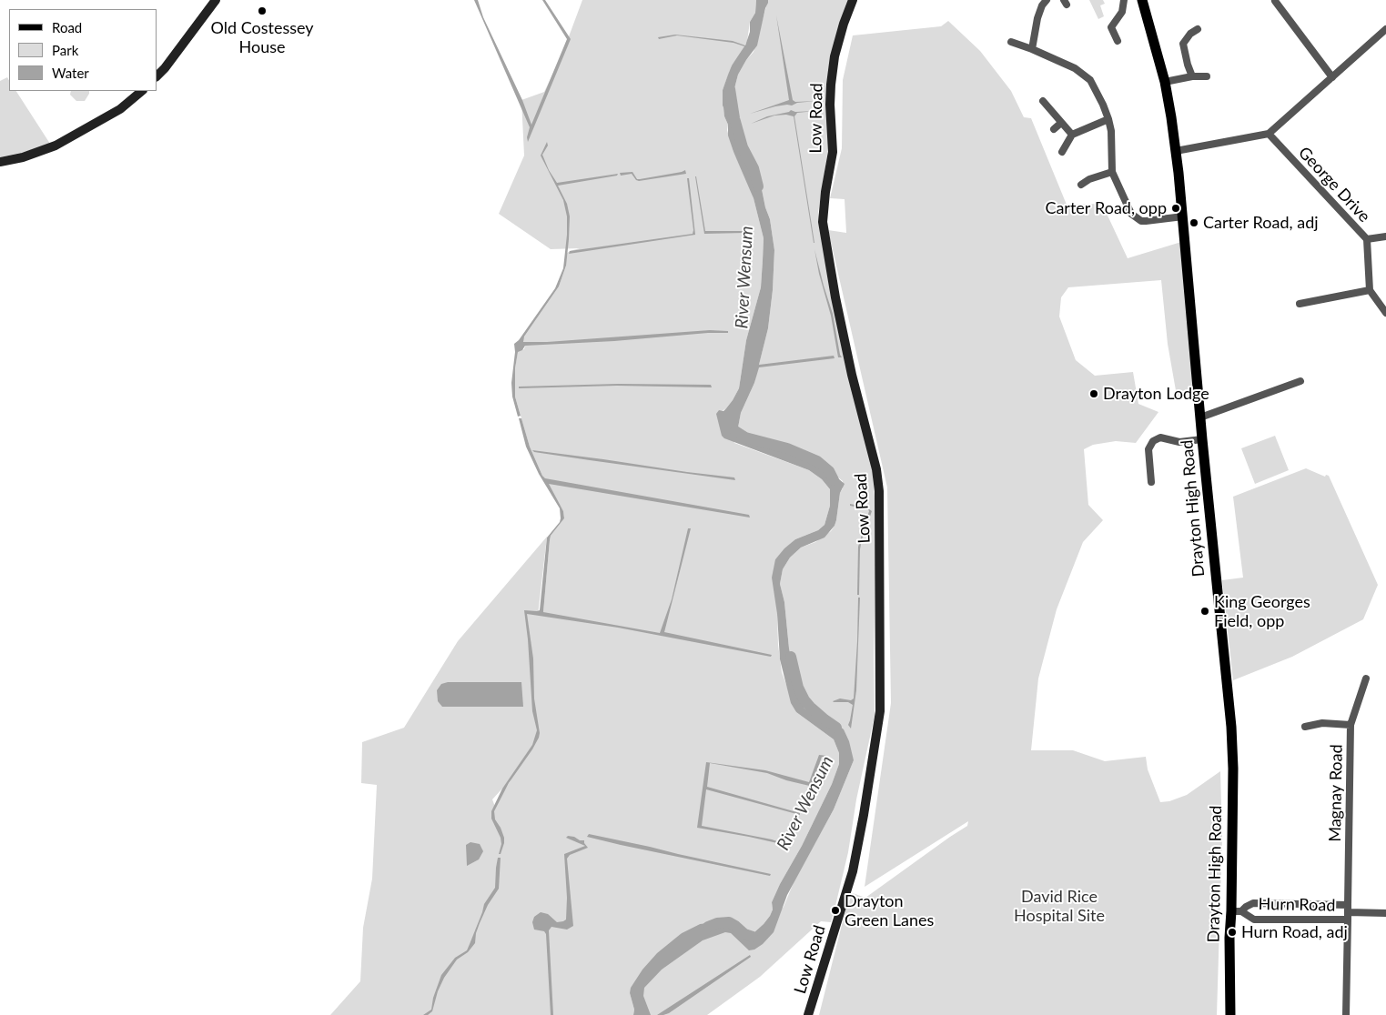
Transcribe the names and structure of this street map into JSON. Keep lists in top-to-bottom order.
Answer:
{
  "streets": {
    "main road": ["Drayton High Road"],
    "street": [
      "Low Road",
      "George Drive",
      "Magnay Road",
      "Hurn Road"
    ]
  },
  "crossings": [
    ["Drayton High Road", "Hurn Road"],
    ["Magnay Road", "Hurn Road"]
  ],
  "water": ["River Wensum"],
  "parks": ["David Rice Hospital Site"],
  "places": [
    "Old Costessey House",
    "Carter Road, opp",
    "Carter Road, adj",
    "Drayton Lodge",
    "King Georges Field, opp",
    "Drayton Green Lanes",
    "Hurn Road, adj"
  ],
  "legend": ["Road", "Park", "Water"]
}
